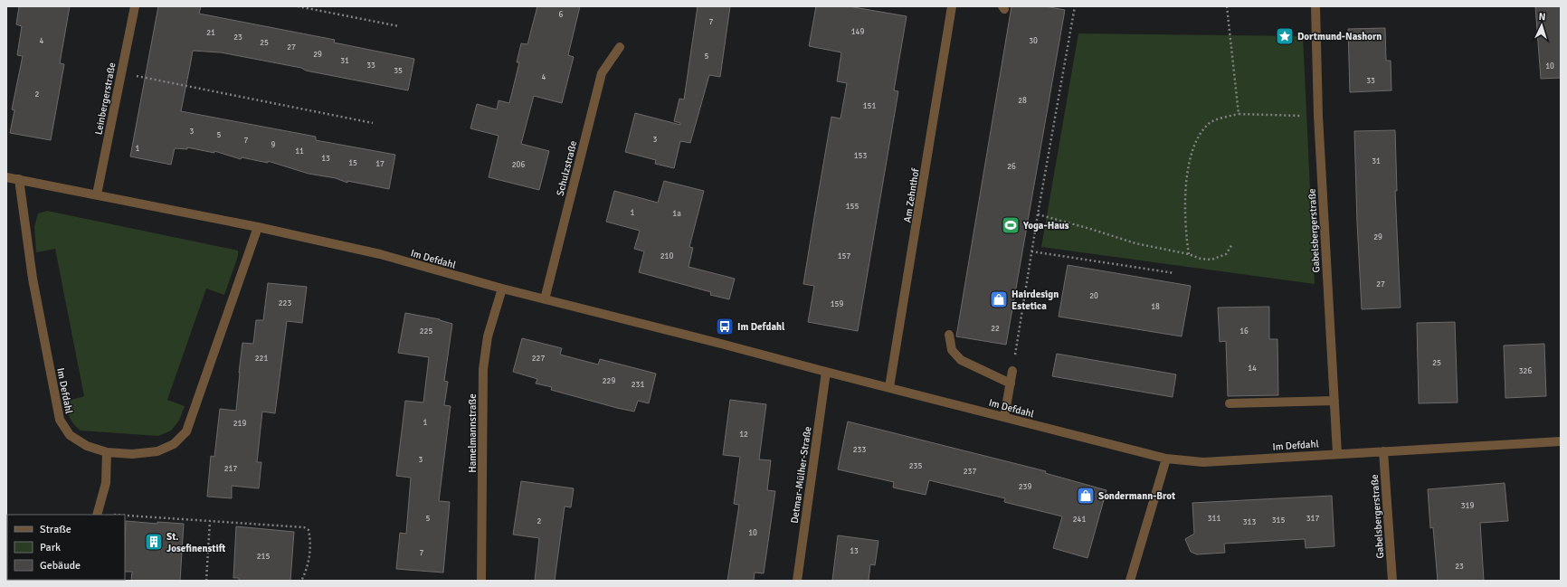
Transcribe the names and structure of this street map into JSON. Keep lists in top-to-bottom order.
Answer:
{
  "streets": {
    "street": [
      "Leinbergerstraße",
      "Schulzstraße",
      "Am Zehnthof",
      "Gabelsbergerstraße",
      "Im Defdahl",
      "Hamelmannstraße",
      "Detmar-Mülher-Straße"
    ]
  },
  "crossings": [
    ["Leinbergerstraße", "Im Defdahl"],
    ["Schulzstraße", "Im Defdahl"],
    ["Am Zehnthof", "Im Defdahl"],
    ["Gabelsbergerstraße", "Im Defdahl"],
    ["Im Defdahl", "Hamelmannstraße"],
    ["Im Defdahl", "Detmar-Mülher-Straße"]
  ],
  "places": {
    "place": ["Dortmund-Nashorn"],
    "sports": ["Yoga-Haus"],
    "shop": ["Hairdesign Estetica", "Sondermann-Brot"],
    "bus stop": ["Im Defdahl"],
    "building": ["St. Josefinenstift"]
  },
  "house_numbers": [
    "6",
    "7",
    "149",
    "21",
    "23",
    "4",
    "30",
    "25",
    "27",
    "29",
    "5",
    "31",
    "33",
    "10",
    "35",
    "4",
    "33",
    "2",
    "28",
    "151",
    "3",
    "5",
    "3",
    "7",
    "9",
    "1",
    "11",
    "153",
    "13",
    "31",
    "15",
    "17",
    "206",
    "26",
    "155",
    "1",
    "1a",
    "29",
    "210",
    "157",
    "27",
    "20",
    "223",
    "159",
    "18",
    "22",
    "225",
    "16",
    "221",
    "227",
    "25",
    "14",
    "326",
    "229",
    "231",
    "1",
    "219",
    "12",
    "233",
    "3",
    "235",
    "217",
    "237",
    "239",
    "319",
    "5",
    "311",
    "317",
    "241",
    "315",
    "2",
    "313",
    "10",
    "13",
    "7",
    "215",
    "23"
  ],
  "legend": ["Straße", "Park", "Gebäude"],
  "north": "top"
}
